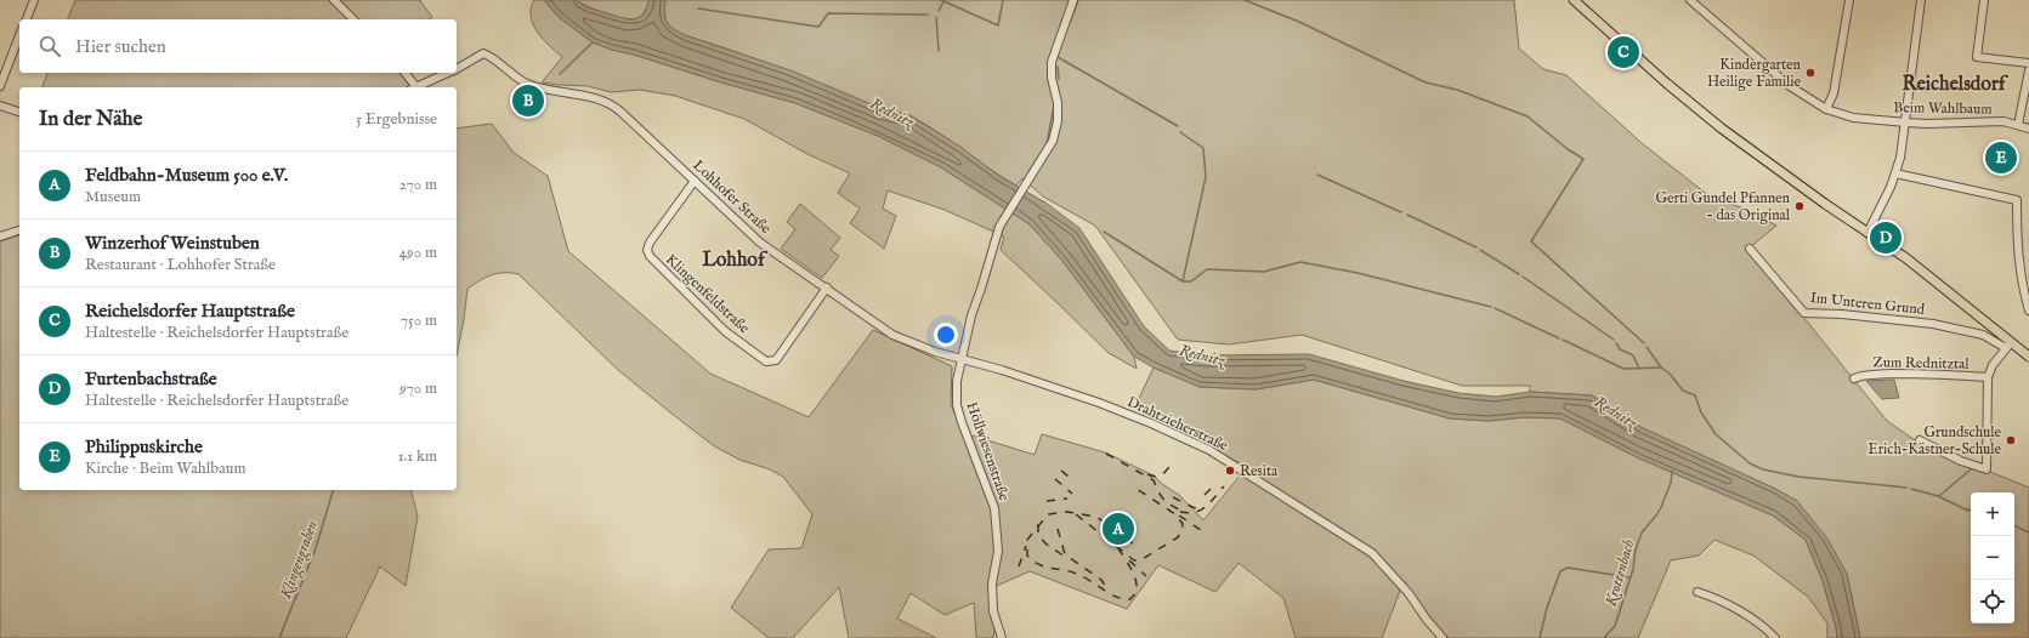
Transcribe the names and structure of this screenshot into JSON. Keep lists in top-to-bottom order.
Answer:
{
  "streets": {
    "street": [
      "Beim Wahlbaum",
      "Lohhofer Straße",
      "Klingenfeldstraße",
      "Im Unteren Grund",
      "Zum Rednitztal",
      "Drahtzieherstraße",
      "Höllwiesenstraße"
    ]
  },
  "crossings": [
    ["Lohhofer Straße", "Klingenfeldstraße"],
    ["Lohhofer Straße", "Drahtzieherstraße"],
    ["Lohhofer Straße", "Höllwiesenstraße"],
    ["Drahtzieherstraße", "Höllwiesenstraße"]
  ],
  "districts": ["Reichelsdorf", "Lohhof"],
  "water": ["Rednitz", "Klingengraben", "Krottenbach"],
  "places": [
    "Kindergarten Heilige Familie",
    "Gerti Gundel Pfannen - das Original",
    "Grundschule Erich-Kästner-Schule",
    "Resita"
  ],
  "page": {
    "search": "Hier suchen",
    "pins": [
      "C",
      "B",
      "E",
      "D",
      "A"
    ],
    "heading": ["In der Nähe", "5 Ergebnisse"],
    "list": [
      {
        "mark": "A",
        "name": "Feldbahn-Museum 500 e.V.",
        "note": "Museum",
        "value": "270 m"
      },
      {
        "mark": "B",
        "name": "Winzerhof Weinstuben",
        "note": "Restaurant · Lohhofer Straße",
        "value": "490 m"
      },
      {
        "mark": "C",
        "name": "Reichelsdorfer Hauptstraße",
        "note": "Haltestelle · Reichelsdorfer Hauptstraße",
        "value": "750 m"
      },
      {
        "mark": "D",
        "name": "Furtenbachstraße",
        "note": "Haltestelle · Reichelsdorfer Hauptstraße",
        "value": "970 m"
      },
      {
        "mark": "E",
        "name": "Philippuskirche",
        "note": "Kirche · Beim Wahlbaum",
        "value": "1.1 km"
      }
    ],
    "map_buttons": ["+", "−"]
  }
}
